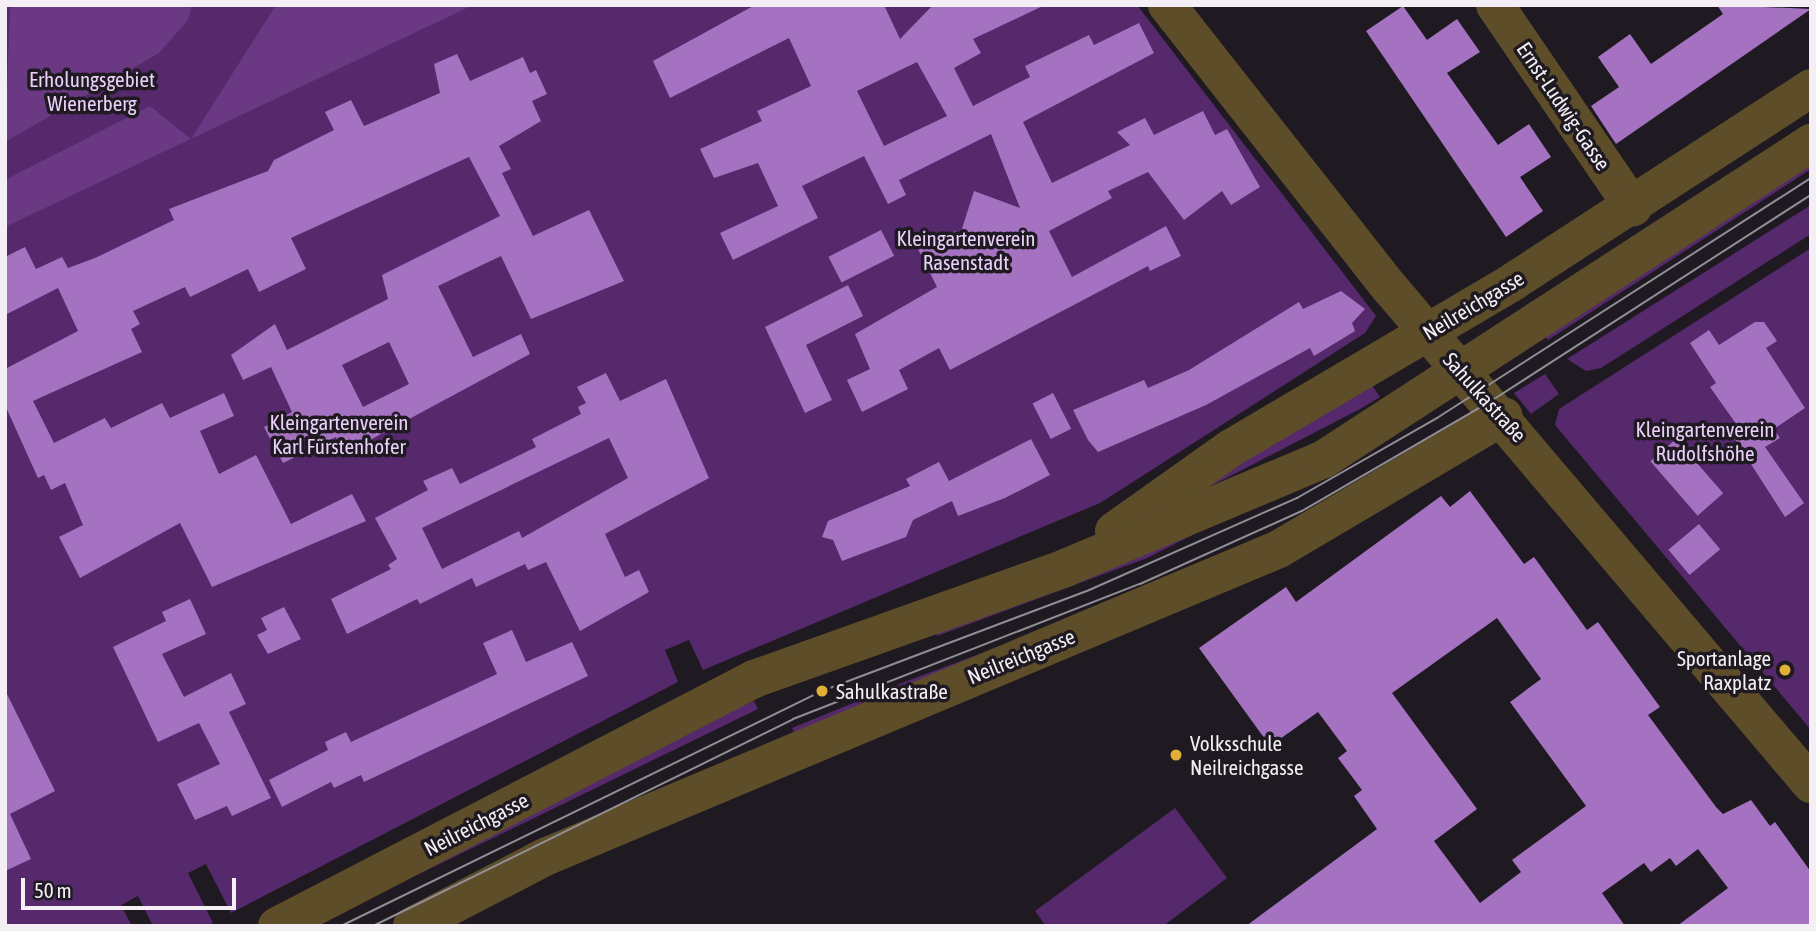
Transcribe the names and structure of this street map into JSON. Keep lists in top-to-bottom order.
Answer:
{
  "streets": {
    "street": ["Ernst-Ludwig-Gasse", "Neilreichgasse", "Sahulkastraße"]
  },
  "crossings": [
    ["Ernst-Ludwig-Gasse", "Neilreichgasse"],
    ["Neilreichgasse", "Sahulkastraße"]
  ],
  "parks": [
    "Erholungsgebiet Wienerberg",
    "Kleingartenverein Rasenstadt",
    "Kleingartenverein Karl Fürstenhofer",
    "Kleingartenverein Rudolfshöhe"
  ],
  "places": ["Sportanlage Raxplatz", "Sahulkastraße", "Volksschule Neilreichgasse"],
  "scale_bar": "50 m"
}
